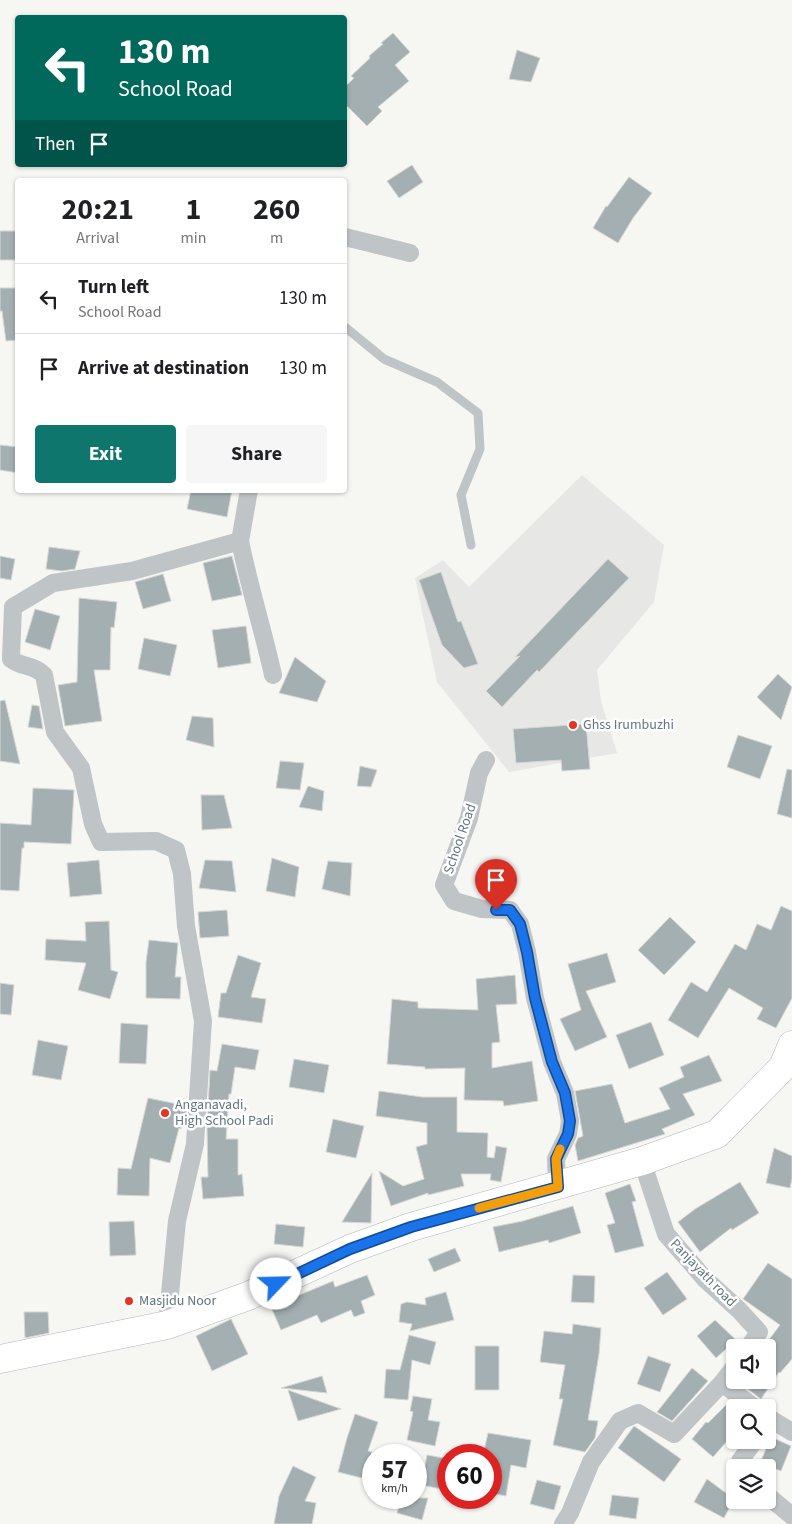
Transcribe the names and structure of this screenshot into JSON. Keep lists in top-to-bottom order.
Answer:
{
  "streets": {
    "street": ["School Road", "Panjayath road"]
  },
  "places": ["Ghss Irumbuzhi", "Anganavadi, High School Padi", "Masjidu Noor"],
  "page": {
    "turn": ["130 m", "School Road"],
    "then": "Then",
    "eta": [
      "20:21",
      "Arrival",
      "1",
      "min",
      "260",
      "m"
    ],
    "list": [
      {
        "name": "Turn left",
        "note": "School Road",
        "value": "130 m"
      },
      {
        "name": "Arrive at destination",
        "value": "130 m"
      }
    ],
    "buttons": ["Exit", "Share"],
    "speed": "57 km/h",
    "limit": "60"
  }
}
